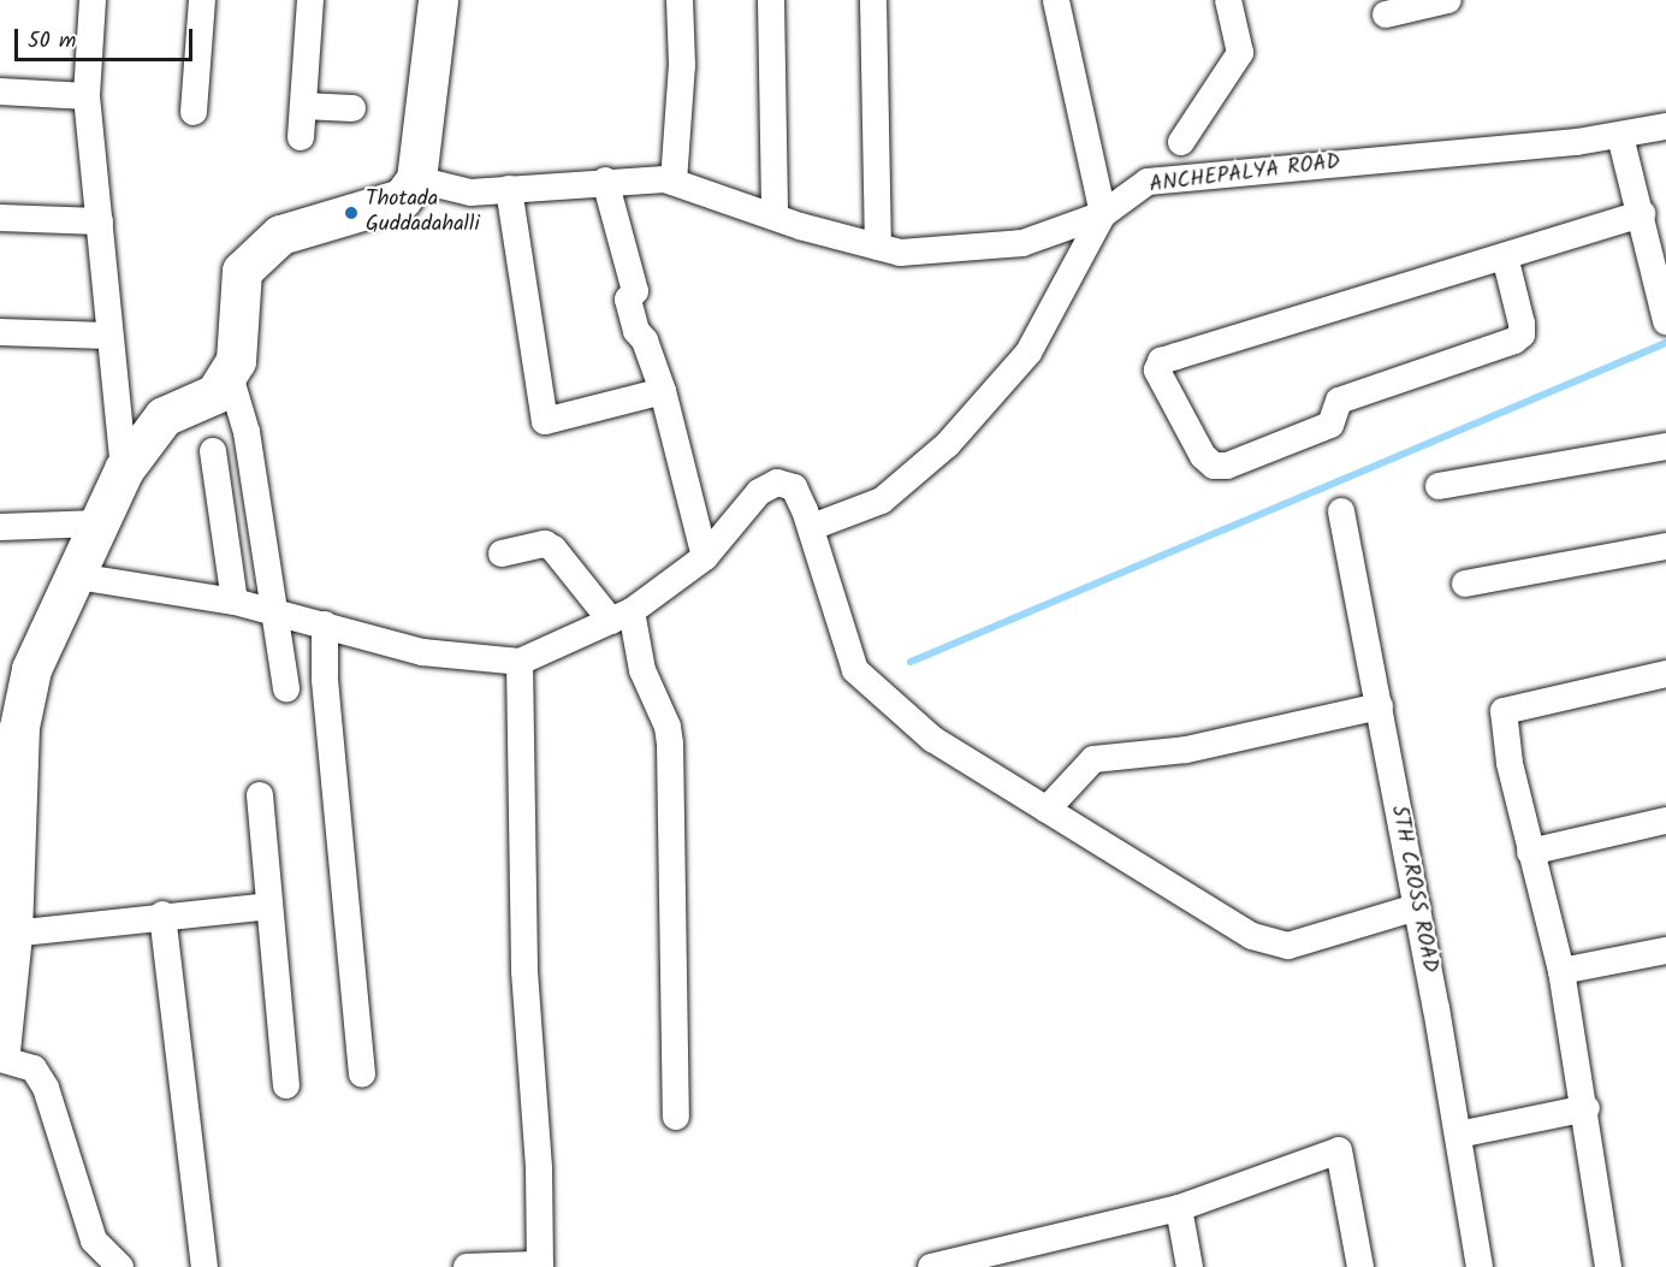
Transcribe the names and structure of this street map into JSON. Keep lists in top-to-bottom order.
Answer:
{
  "streets": {
    "street": ["ANCHEPALYA ROAD", "5TH CROSS ROAD"]
  },
  "places": ["Thotada Guddadahalli"],
  "scale_bar": "50 m"
}
